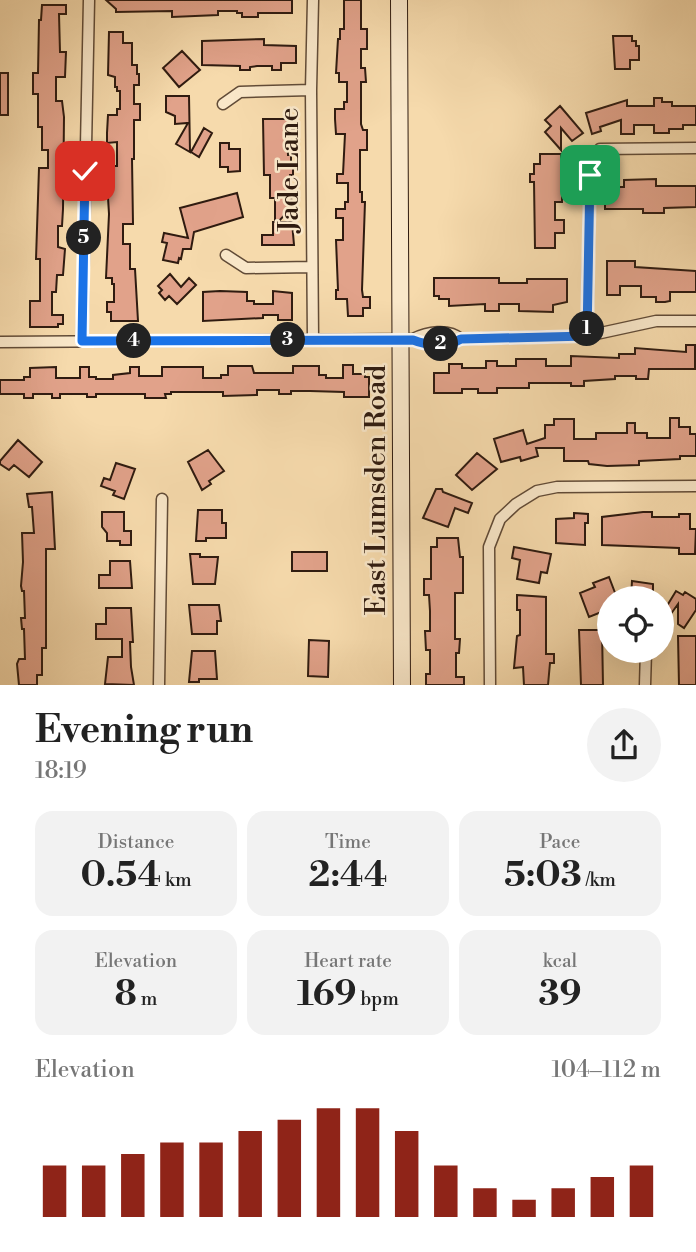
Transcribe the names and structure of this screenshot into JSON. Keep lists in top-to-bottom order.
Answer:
{
  "streets": {
    "street": ["Jade Lane", "East Lumsden Road"]
  },
  "page": {
    "pins": [
      "5",
      "1",
      "3",
      "4",
      "2"
    ],
    "heading": ["Evening run", "18:19"],
    "stats": [
      ["Distance", "0.54 km"],
      ["Time", "2:44"],
      ["Pace", "5:03 /km"],
      ["Elevation", "8 m"],
      ["Heart rate", "169 bpm"],
      ["kcal", "39"]
    ],
    "chart": ["Elevation", "104–112 m"]
  }
}
